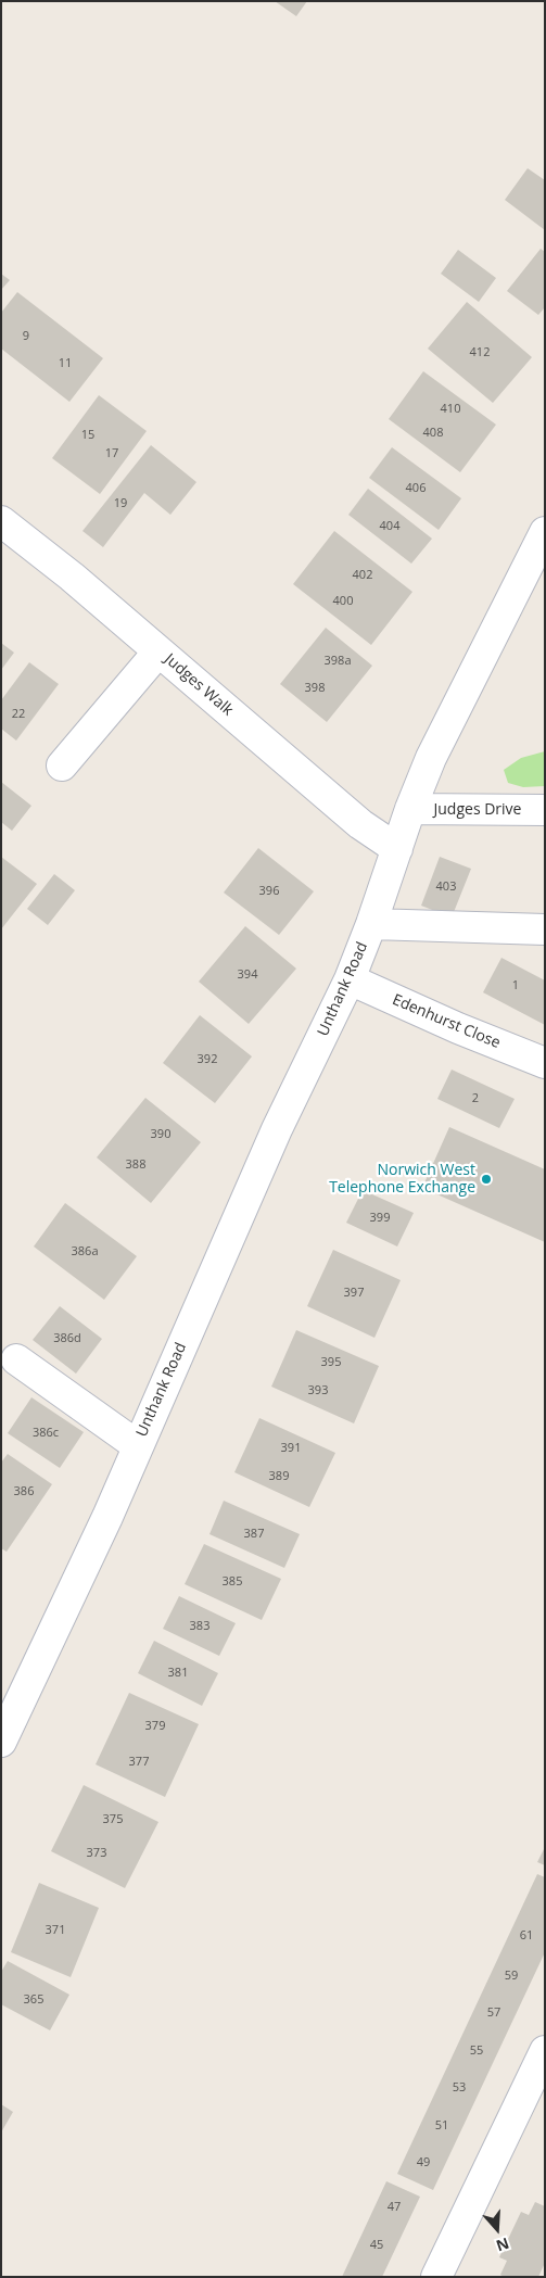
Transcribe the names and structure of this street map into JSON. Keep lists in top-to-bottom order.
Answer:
{
  "streets": {
    "street": [
      "Judges Walk",
      "Judges Drive",
      "Unthank Road",
      "Edenhurst Close"
    ]
  },
  "crossings": [
    ["Judges Walk", "Unthank Road"],
    ["Judges Drive", "Unthank Road"],
    ["Unthank Road", "Edenhurst Close"]
  ],
  "places": ["Norwich West Telephone Exchange"],
  "house_numbers": [
    "9",
    "412",
    "11",
    "410",
    "408",
    "15",
    "17",
    "406",
    "19",
    "404",
    "402",
    "400",
    "398a",
    "398",
    "22",
    "403",
    "396",
    "394",
    "1",
    "392",
    "2",
    "390",
    "388",
    "399",
    "386a",
    "397",
    "386d",
    "395",
    "393",
    "386c",
    "391",
    "389",
    "386",
    "387",
    "385",
    "383",
    "381",
    "379",
    "377",
    "375",
    "373",
    "371",
    "61",
    "59",
    "365",
    "57",
    "55",
    "53",
    "51",
    "49",
    "47",
    "45"
  ],
  "north": "bottom"
}
